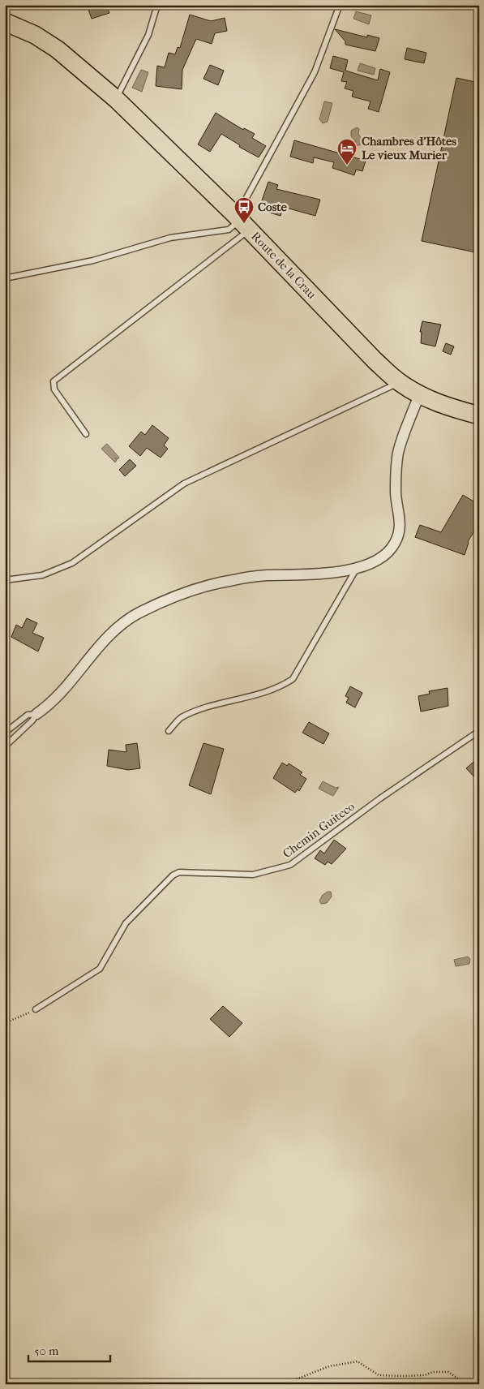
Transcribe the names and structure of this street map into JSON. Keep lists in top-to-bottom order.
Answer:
{
  "streets": {
    "main road": ["Route de la Crau"],
    "lane": ["Chemin Guiteco"]
  },
  "places": {
    "hotel": ["Chambres d'Hôtes Le vieux Murier"],
    "bus stop": ["Coste"]
  },
  "scale_bar": "50 m"
}
